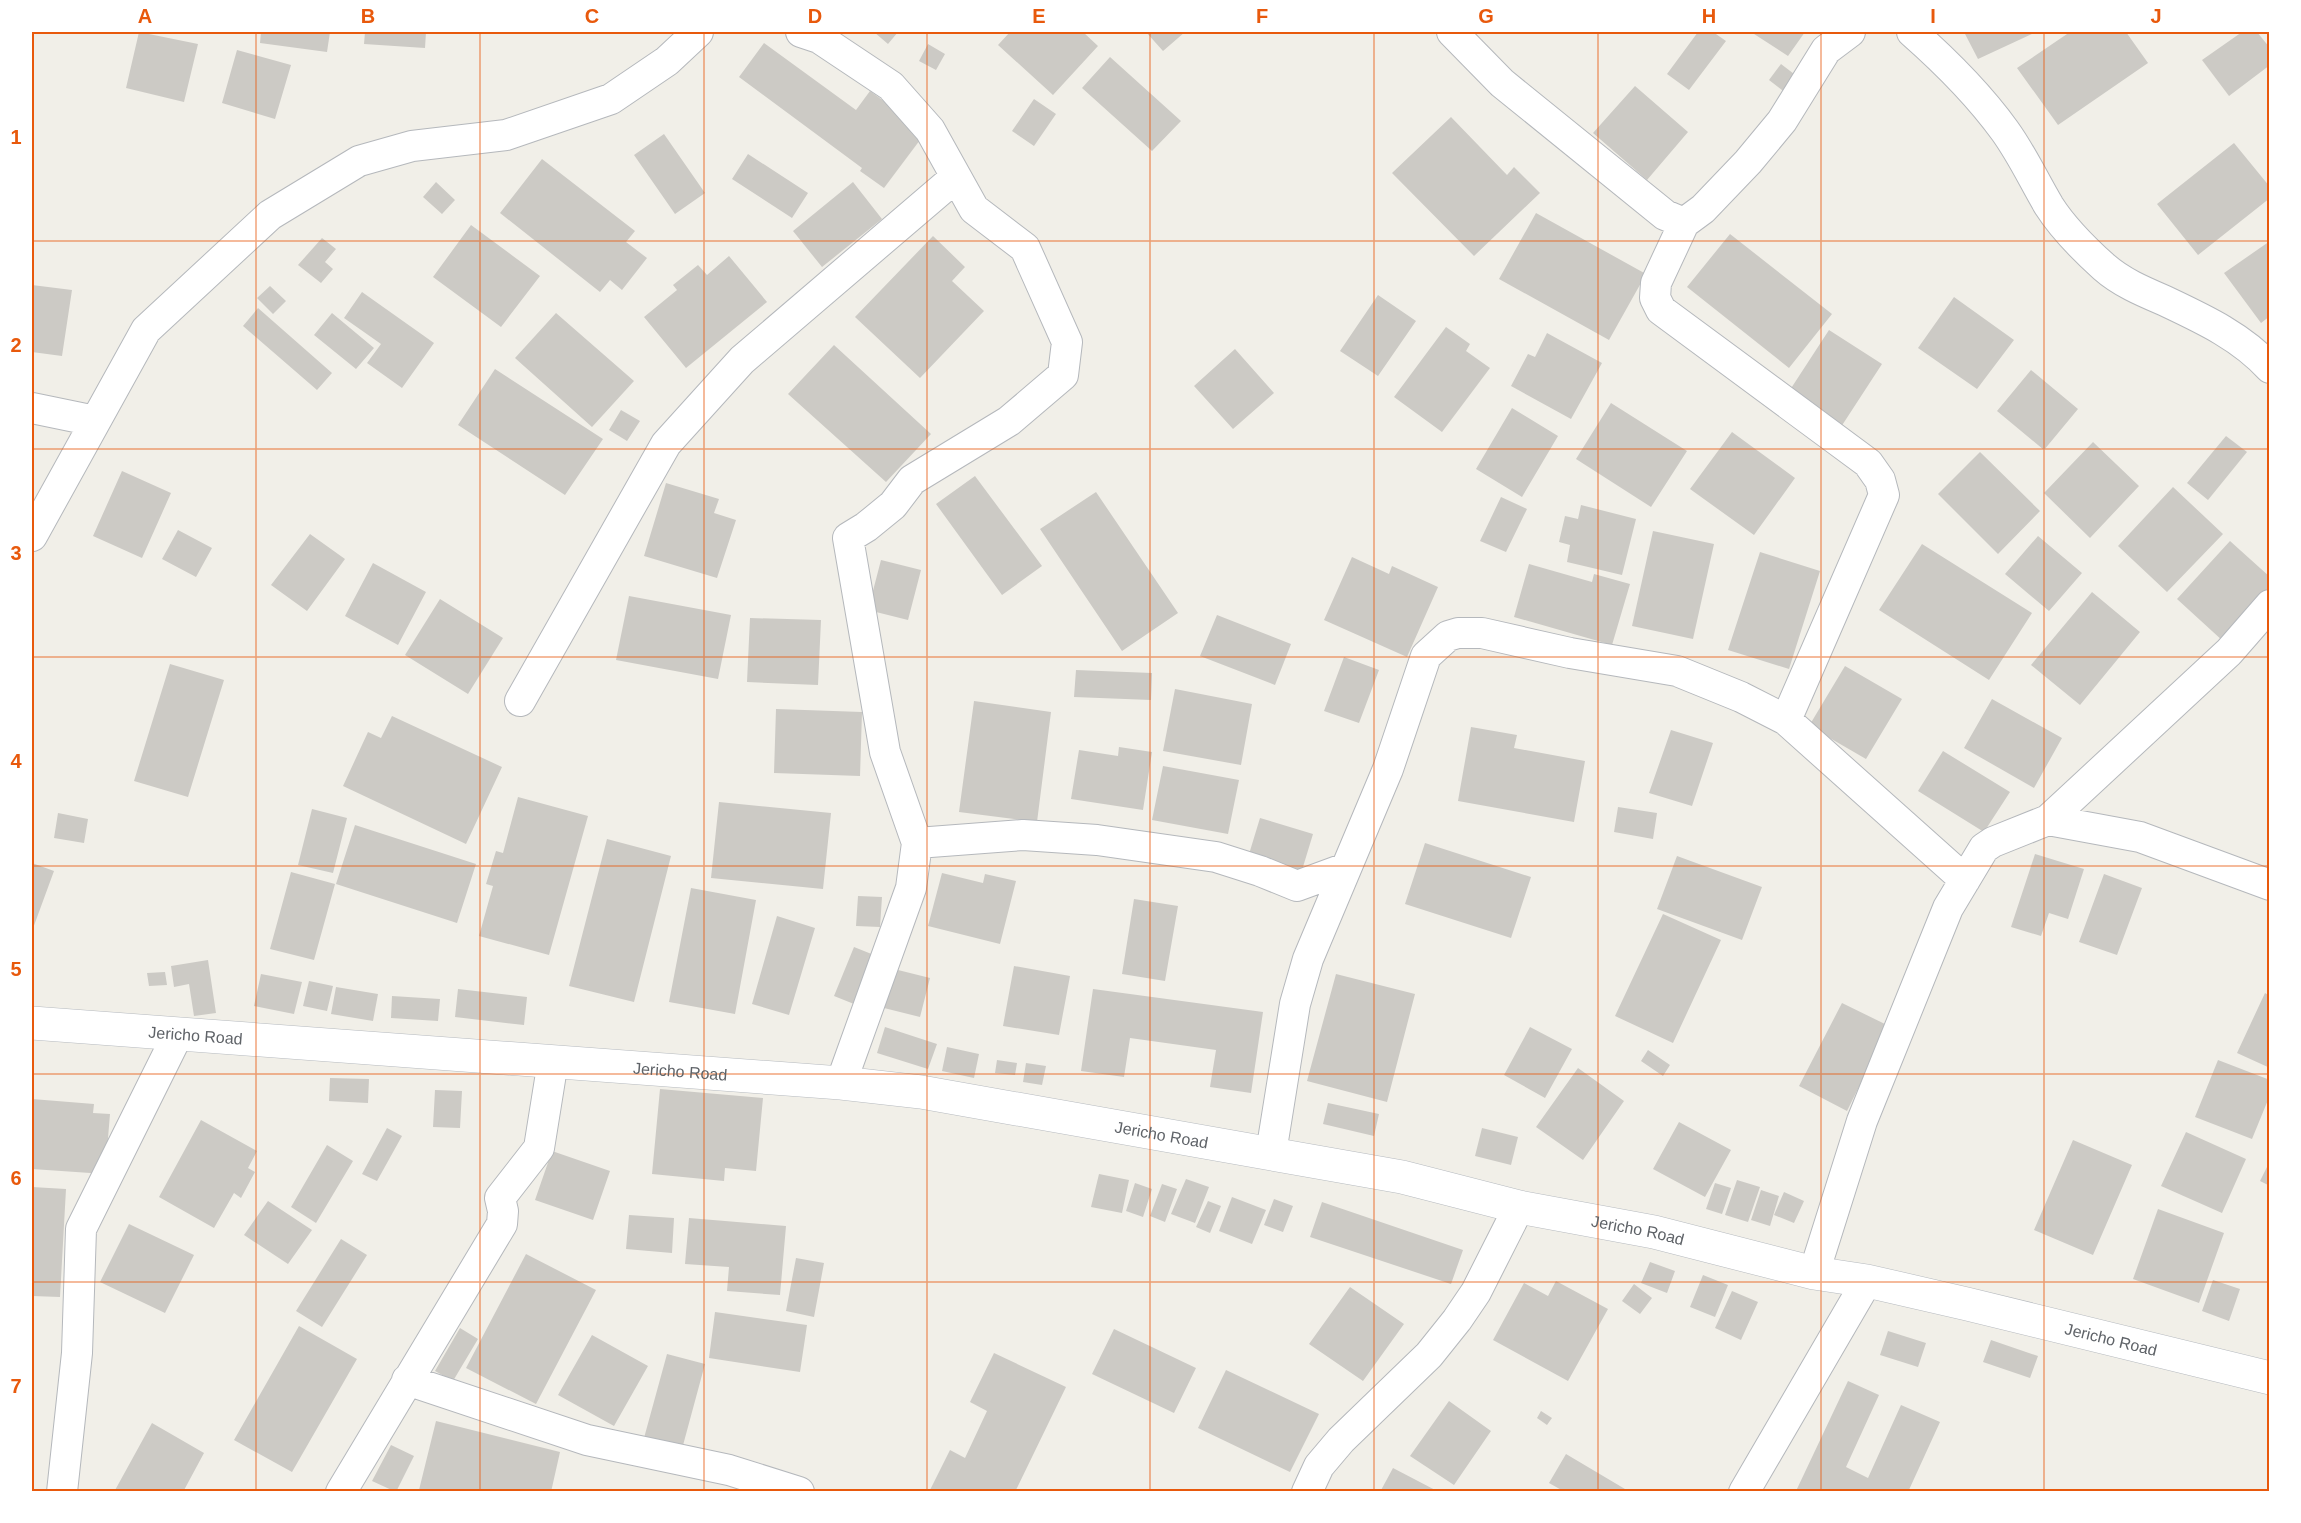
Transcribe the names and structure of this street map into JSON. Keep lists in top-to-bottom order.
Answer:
{
  "streets": {
    "street": ["Jericho Road"]
  },
  "grid": {
    "columns": [
      "A",
      "B",
      "C",
      "D",
      "E",
      "F",
      "G",
      "H",
      "I",
      "J"
    ],
    "rows": [
      "1",
      "2",
      "3",
      "4",
      "5",
      "6",
      "7"
    ]
  }
}
